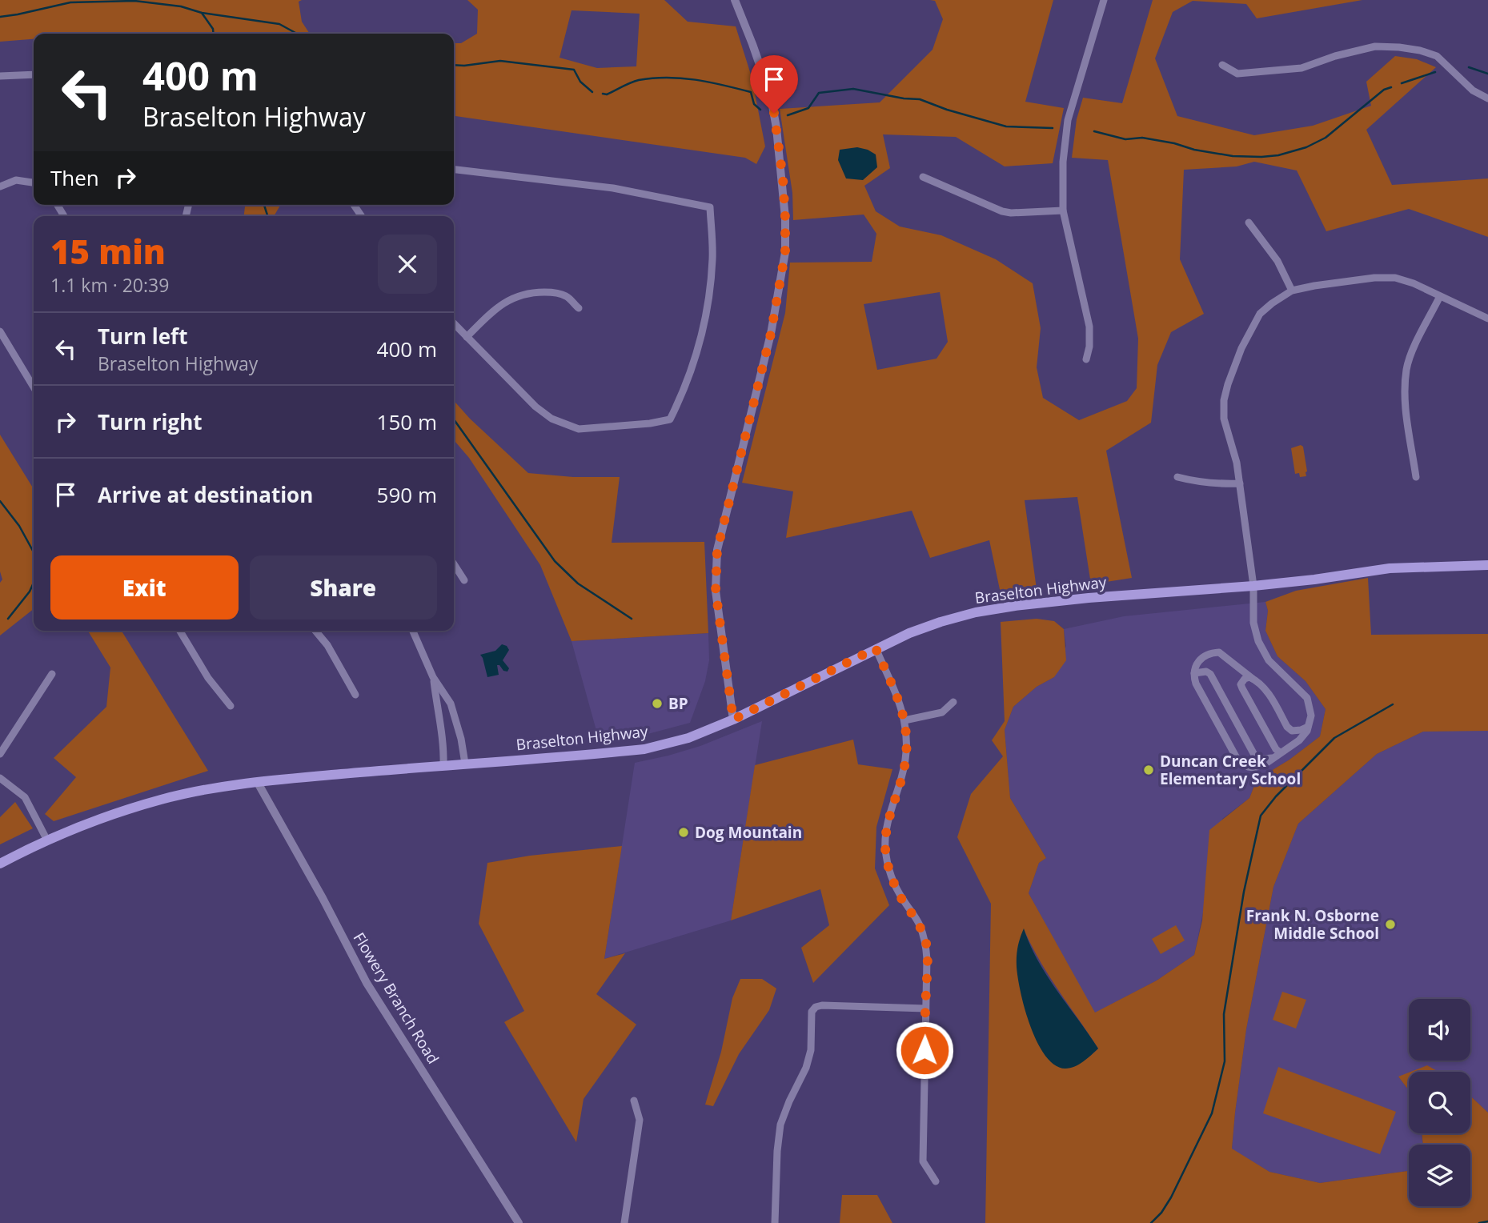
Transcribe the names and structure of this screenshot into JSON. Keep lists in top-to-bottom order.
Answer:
{
  "streets": {
    "main road": ["Braselton Highway"],
    "street": ["Flowery Branch Road"]
  },
  "crossings": [
    ["Braselton Highway", "Flowery Branch Road"]
  ],
  "places": [
    "BP",
    "Duncan Creek Elementary School",
    "Dog Mountain",
    "Frank N. Osborne Middle School"
  ],
  "page": {
    "turn": ["400 m", "Braselton Highway"],
    "then": "Then",
    "heading": ["15 min", "1.1 km · 20:39"],
    "list": [
      {
        "name": "Turn left",
        "note": "Braselton Highway",
        "value": "400 m"
      },
      {
        "name": "Turn right",
        "value": "150 m"
      },
      {
        "name": "Arrive at destination",
        "value": "590 m"
      }
    ],
    "buttons": ["Exit", "Share"]
  }
}
